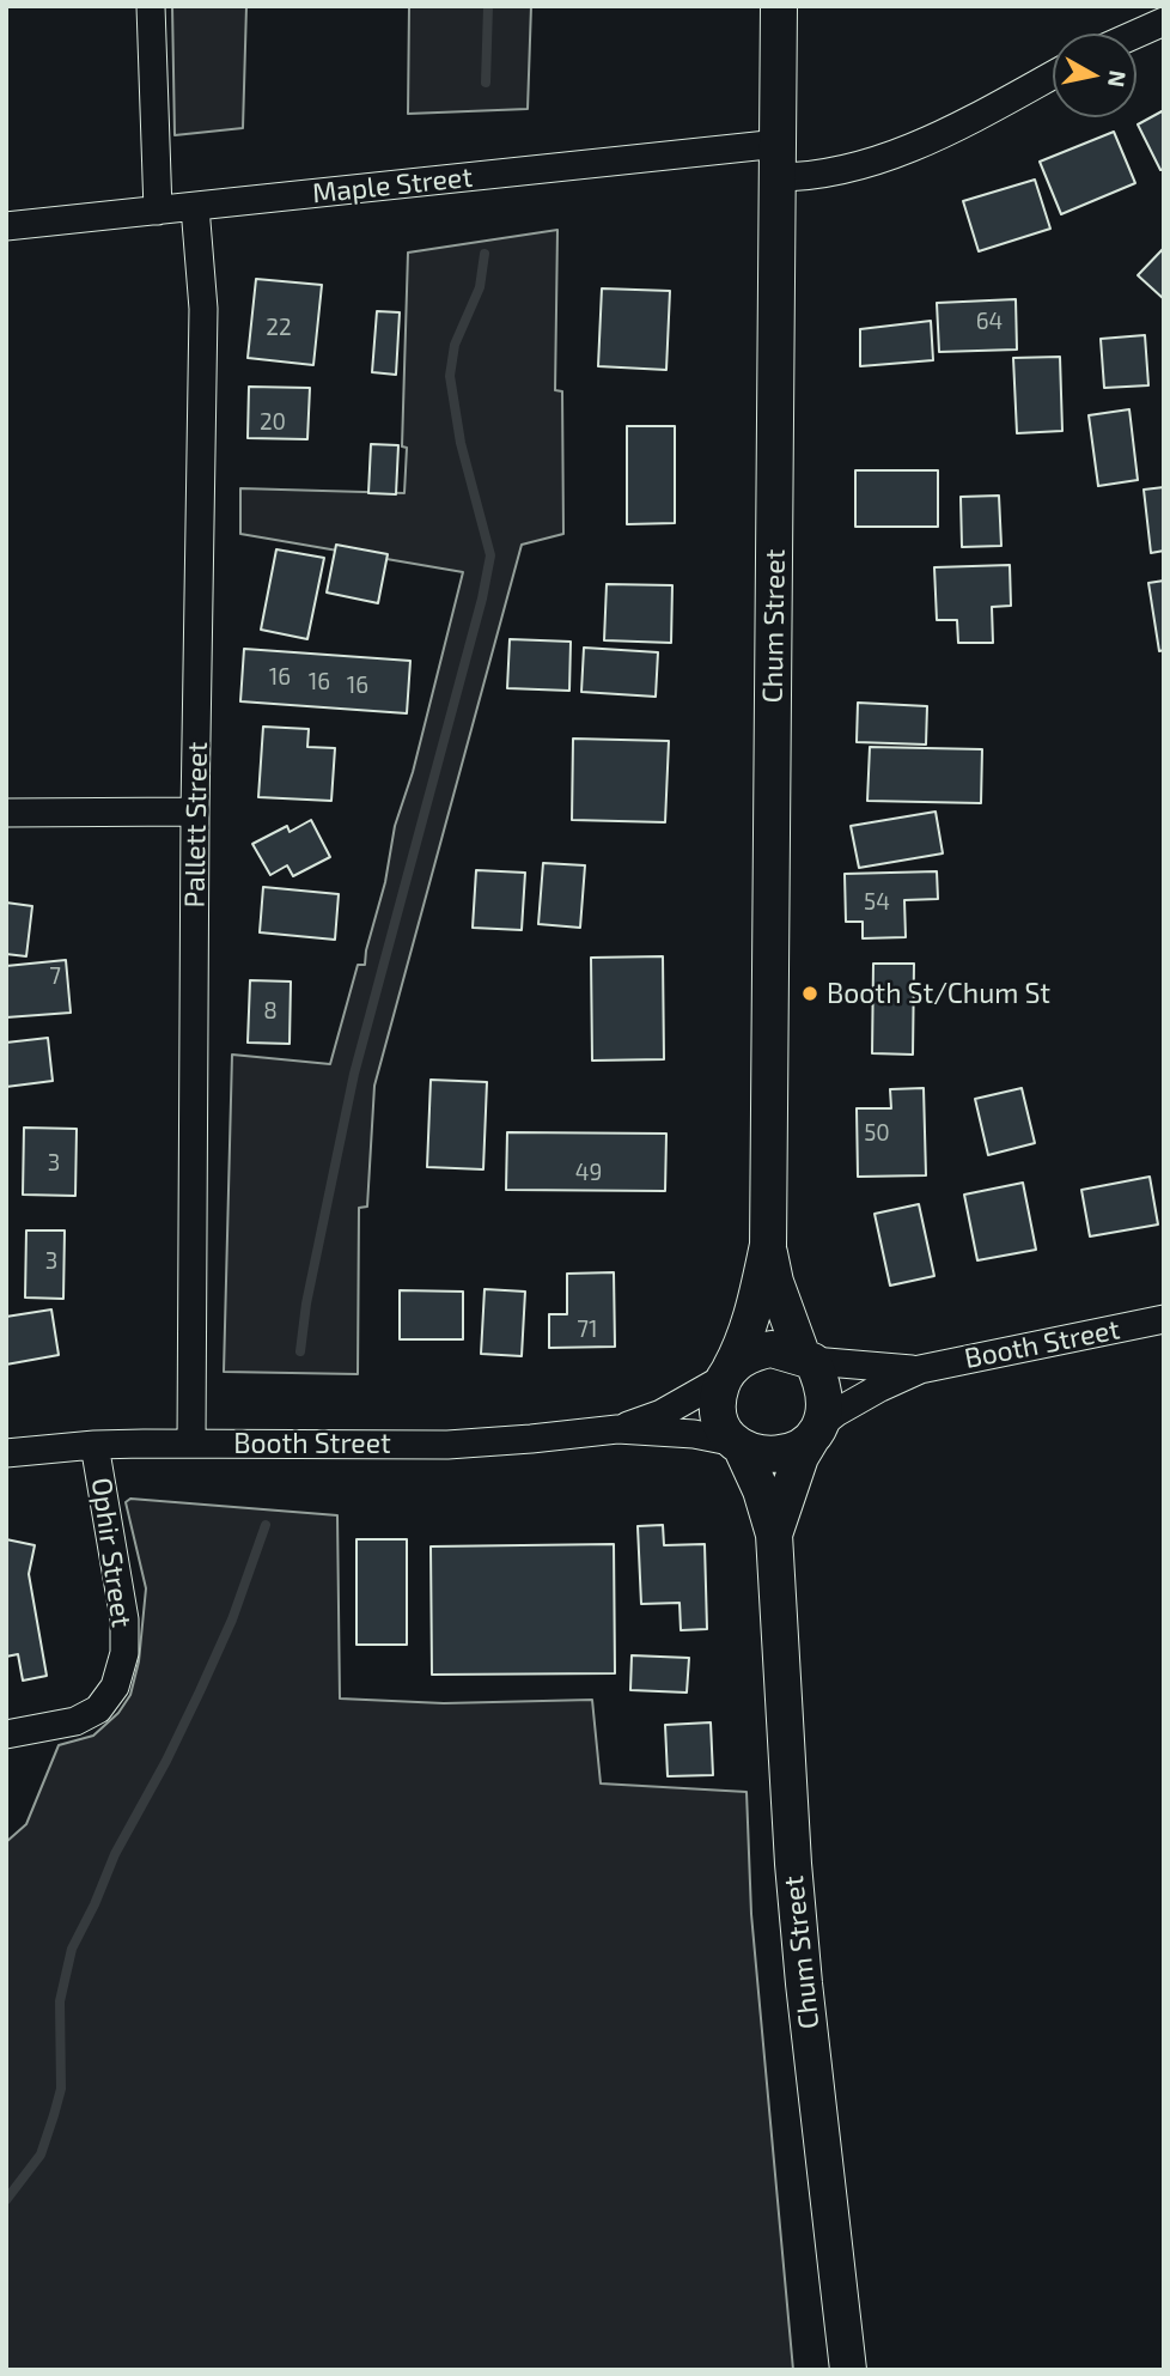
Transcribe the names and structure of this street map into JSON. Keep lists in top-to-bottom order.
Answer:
{
  "streets": {
    "street": [
      "Maple Street",
      "Chum Street",
      "Pallett Street",
      "Booth Street",
      "Ophir Street"
    ]
  },
  "crossings": [
    ["Maple Street", "Chum Street"],
    ["Maple Street", "Pallett Street"],
    ["Chum Street", "Booth Street"],
    ["Pallett Street", "Booth Street"],
    ["Booth Street", "Ophir Street"]
  ],
  "places": ["Booth St/Chum St"],
  "house_numbers": [
    "64",
    "22",
    "20",
    "16",
    "16",
    "16",
    "54",
    "7",
    "8",
    "50",
    "3",
    "49",
    "3",
    "71"
  ],
  "north": "right"
}
